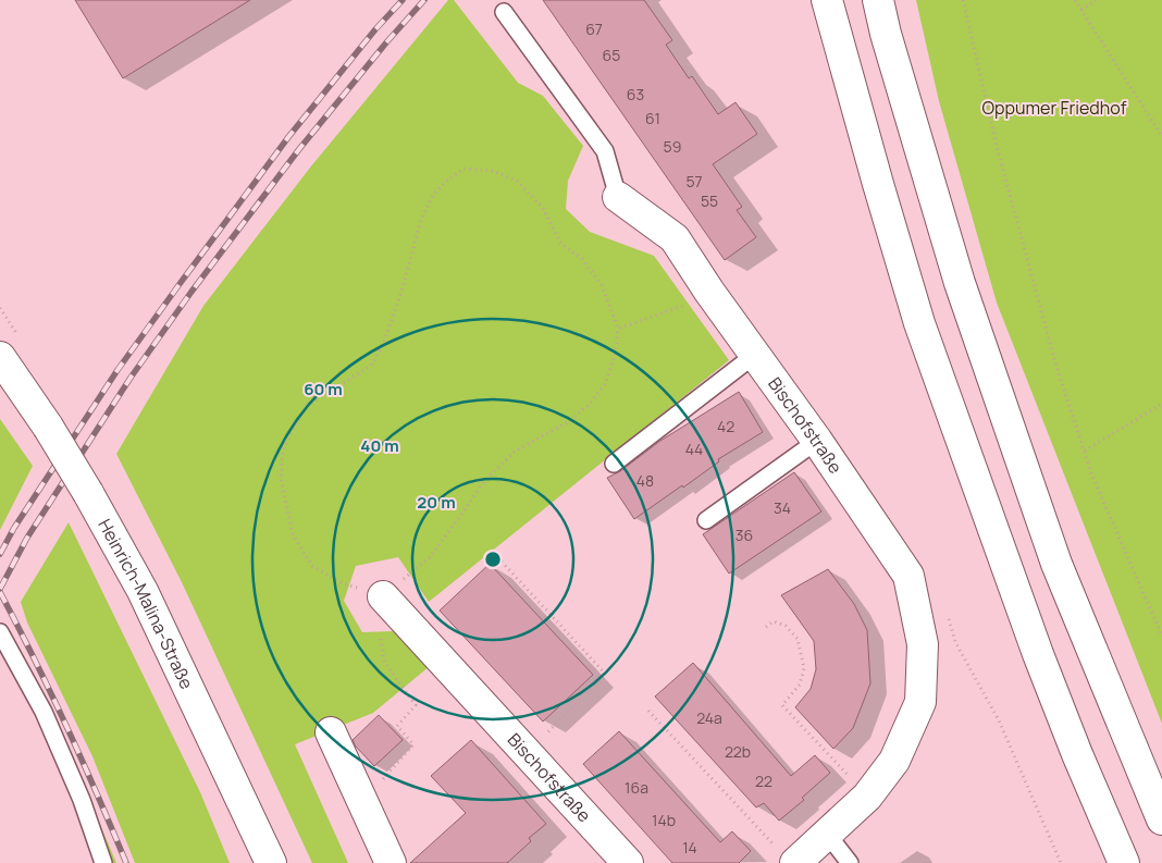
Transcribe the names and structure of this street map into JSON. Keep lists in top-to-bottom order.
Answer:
{
  "streets": {
    "main road": ["Bischofstraße", "Heinrich-Malina-Straße"]
  },
  "parks": ["Oppumer Friedhof"],
  "house_numbers": [
    "67",
    "65",
    "63",
    "61",
    "59",
    "57",
    "55",
    "42",
    "44",
    "48",
    "34",
    "36",
    "24a",
    "22b",
    "22",
    "16a",
    "14b",
    "14"
  ],
  "rings": ["60 m", "40 m", "20 m"]
}
